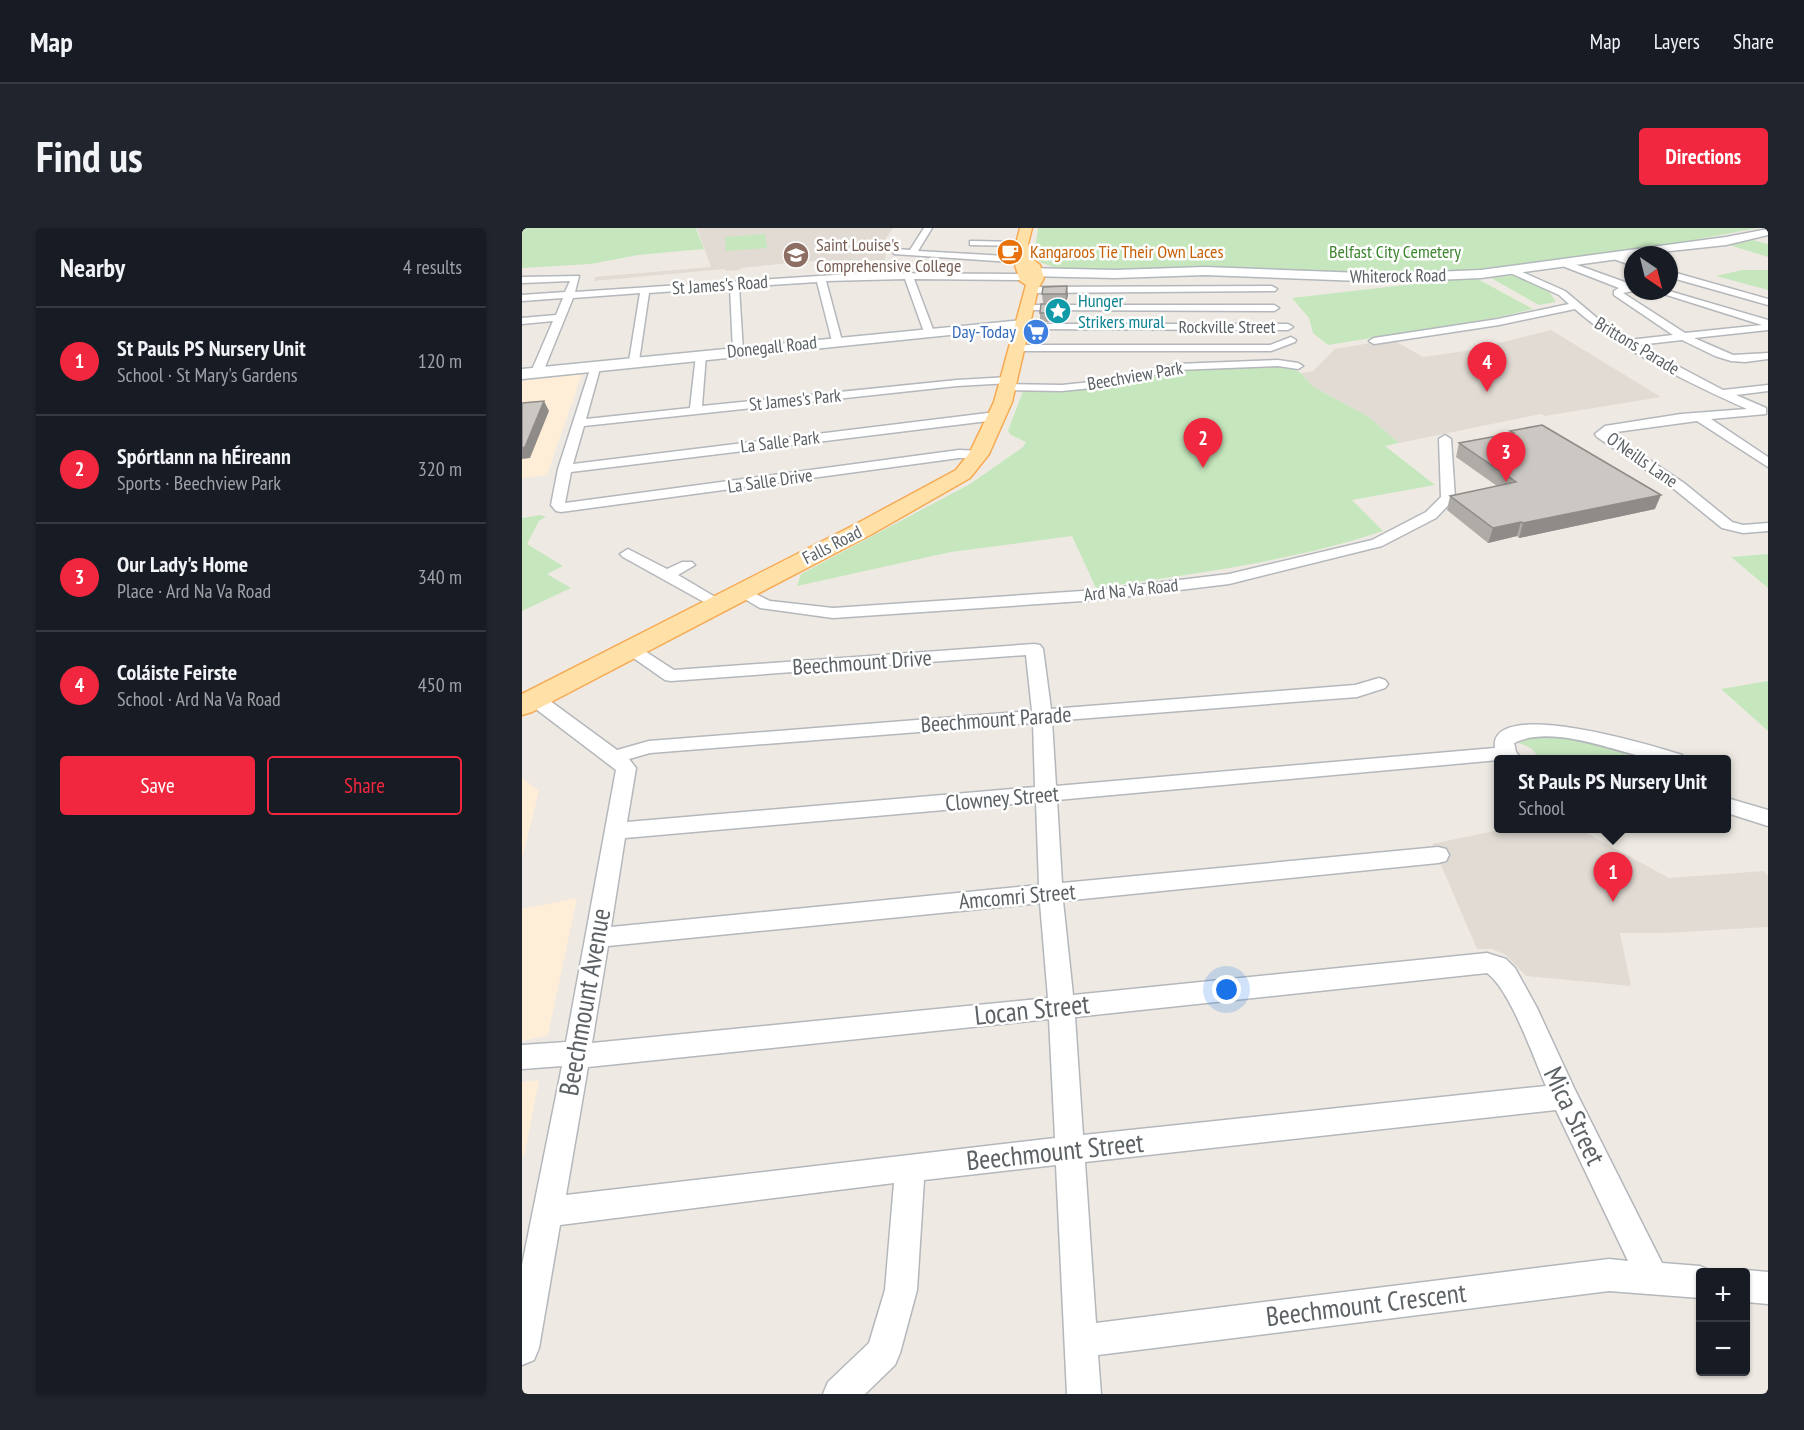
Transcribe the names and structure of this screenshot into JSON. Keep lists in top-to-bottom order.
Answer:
{
  "streets": {
    "main road": ["Falls Road"],
    "street": [
      "Whiterock Road",
      "St James's Road",
      "Rockville Street",
      "Brittons Parade",
      "Donegall Road",
      "Beechview Park",
      "St James's Park",
      "La Salle Park",
      "O'Neills Lane",
      "La Salle Drive",
      "Ard Na Va Road",
      "Beechmount Drive",
      "Beechmount Parade",
      "Clowney Street",
      "Amcomri Street",
      "Beechmount Avenue",
      "Locan Street",
      "Mica Street",
      "Beechmount Street",
      "Beechmount Crescent"
    ]
  },
  "crossings": [
    ["Whiterock Road", "St James's Road"],
    ["Whiterock Road", "Brittons Parade"],
    ["Whiterock Road", "Falls Road"],
    ["St James's Road", "Falls Road"],
    ["Rockville Street", "Donegall Road"],
    ["Rockville Street", "Falls Road"],
    ["Brittons Parade", "O'Neills Lane"],
    ["Donegall Road", "Falls Road"],
    ["Beechview Park", "St James's Park"],
    ["Beechview Park", "Falls Road"],
    ["St James's Park", "Falls Road"],
    ["La Salle Park", "La Salle Drive"],
    ["La Salle Park", "Falls Road"],
    ["La Salle Drive", "Falls Road"],
    ["Falls Road", "Ard Na Va Road"],
    ["Falls Road", "Beechmount Drive"],
    ["Beechmount Drive", "Beechmount Parade"],
    ["Beechmount Parade", "Beechmount Avenue"],
    ["Clowney Street", "Beechmount Avenue"],
    ["Amcomri Street", "Beechmount Avenue"],
    ["Beechmount Avenue", "Locan Street"],
    ["Beechmount Avenue", "Beechmount Street"],
    ["Locan Street", "Mica Street"],
    ["Mica Street", "Beechmount Street"],
    ["Mica Street", "Beechmount Crescent"]
  ],
  "parks": ["Belfast City Cemetery"],
  "places": {
    "cafe": ["Kangaroos Tie Their Own Laces"],
    "school or university": ["Saint Louise's Comprehensive College"],
    "place": ["Hunger Strikers mural"],
    "supermarket": ["Day-Today"]
  },
  "north": "bottom right",
  "page": {
    "header": "Map",
    "nav": ["Map", "Layers", "Share"],
    "buttons": [
      "Directions",
      ["Save", "Share"]
    ],
    "title": "Find us",
    "heading": ["Nearby", "4 results"],
    "list": [
      {
        "mark": "1",
        "name": "St Pauls PS Nursery Unit",
        "note": "School · St Mary's Gardens",
        "value": "120 m"
      },
      {
        "mark": "2",
        "name": "Spórtlann na hÉireann",
        "note": "Sports · Beechview Park",
        "value": "320 m"
      },
      {
        "mark": "3",
        "name": "Our Lady's Home",
        "note": "Place · Ard Na Va Road",
        "value": "340 m"
      },
      {
        "mark": "4",
        "name": "Coláiste Feirste",
        "note": "School · Ard Na Va Road",
        "value": "450 m"
      }
    ],
    "pins": [
      "4",
      "2",
      "3",
      "1"
    ],
    "popup": ["St Pauls PS Nursery Unit", "School"],
    "map_buttons": ["+", "−"]
  }
}
